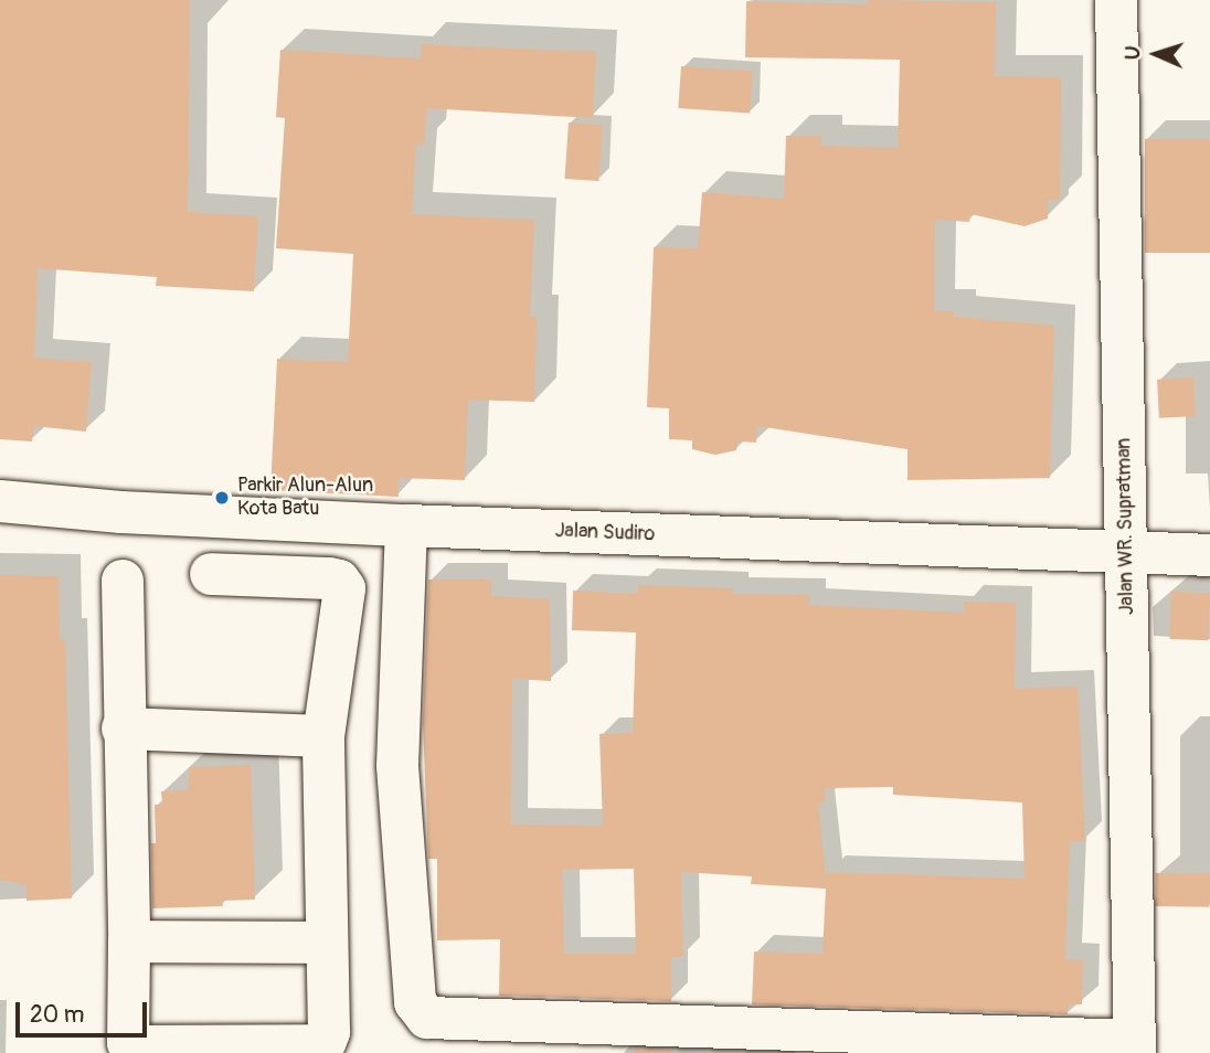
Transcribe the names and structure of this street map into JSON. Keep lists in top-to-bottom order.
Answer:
{
  "streets": {
    "street": ["Jalan WR. Supratman", "Jalan Sudiro"]
  },
  "crossings": [
    ["Jalan WR. Supratman", "Jalan Sudiro"]
  ],
  "places": ["Parkir Alun-Alun Kota Batu"],
  "scale_bar": "20 m",
  "north": "left"
}
